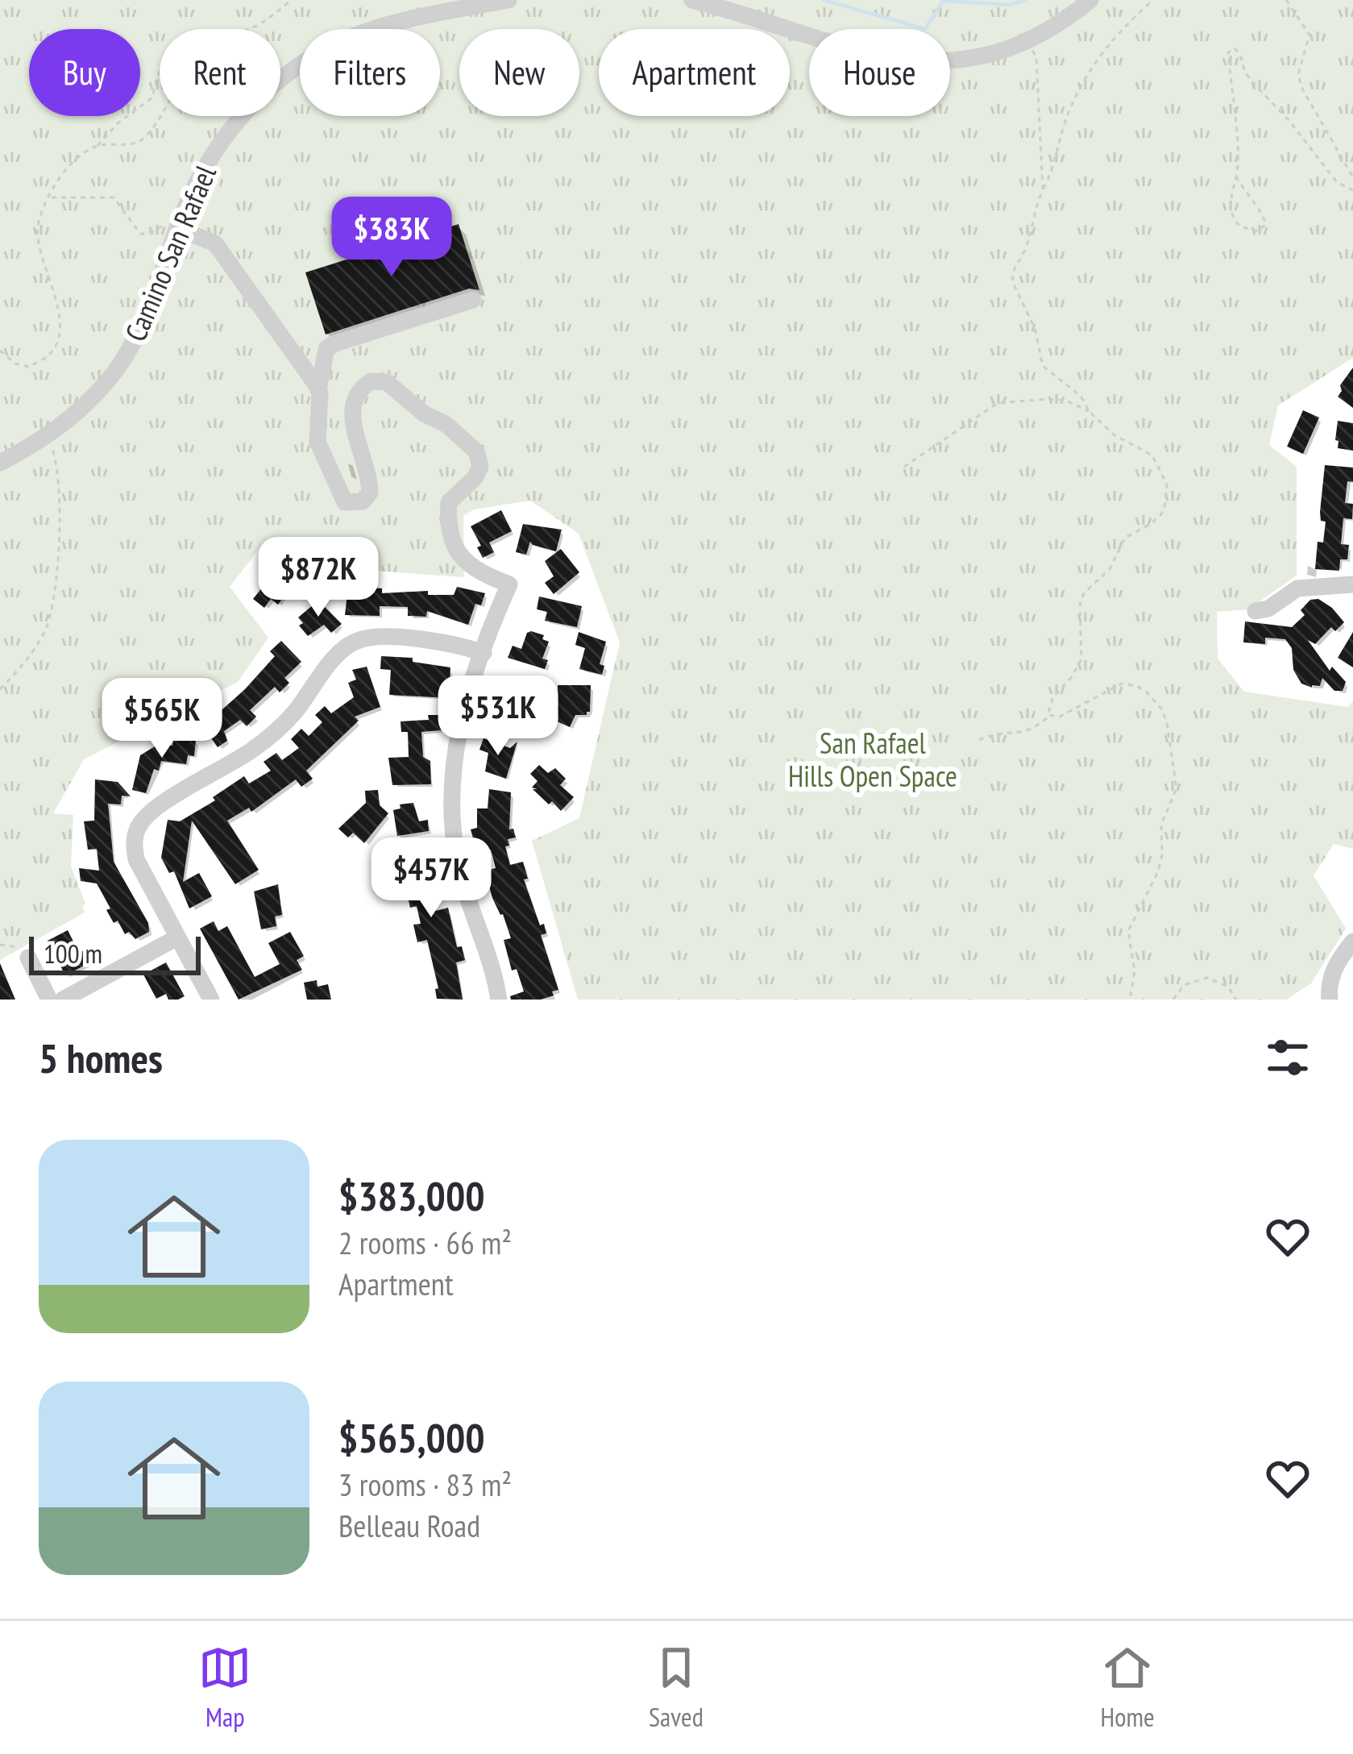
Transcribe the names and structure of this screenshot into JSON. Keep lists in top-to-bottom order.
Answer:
{
  "streets": {
    "street": ["Camino San Rafael"]
  },
  "parks": ["San Rafael Hills Open Space"],
  "scale_bar": "100 m",
  "page": {
    "chip": [
      "Buy",
      "Rent",
      "Filters",
      "New",
      "Apartment",
      "House"
    ],
    "price": [
      "$383K",
      "$872K",
      "$531K",
      "$565K",
      "$457K"
    ],
    "scale": "100 m",
    "heading": "5 homes",
    "list": [
      {
        "name": "$383,000",
        "note": "2 rooms · 66 m² · Apartment"
      },
      {
        "name": "$565,000",
        "note": "3 rooms · 83 m² · Belleau Road"
      }
    ],
    "tabs": ["Map", "Saved", "Home"]
  }
}
